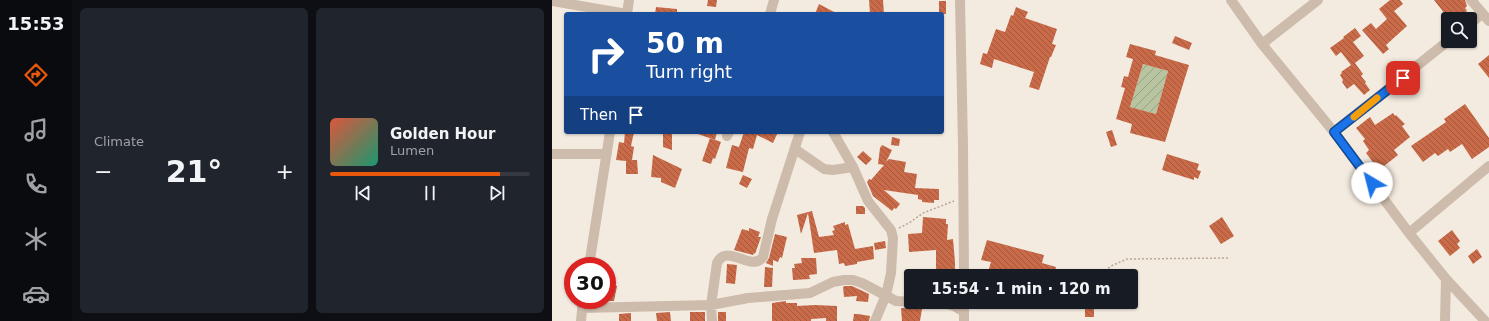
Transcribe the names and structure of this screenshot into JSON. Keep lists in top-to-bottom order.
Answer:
{
  "page": {
    "tabs": "15:53",
    "tile": "Climate",
    "turn": ["50 m", "Turn right"],
    "then": "Then",
    "song": ["Golden Hour", "Lumen"],
    "heat": ["−", "21°", "+"],
    "limit": "30",
    "trip": "15:54 · 1 min · 120 m"
  }
}
